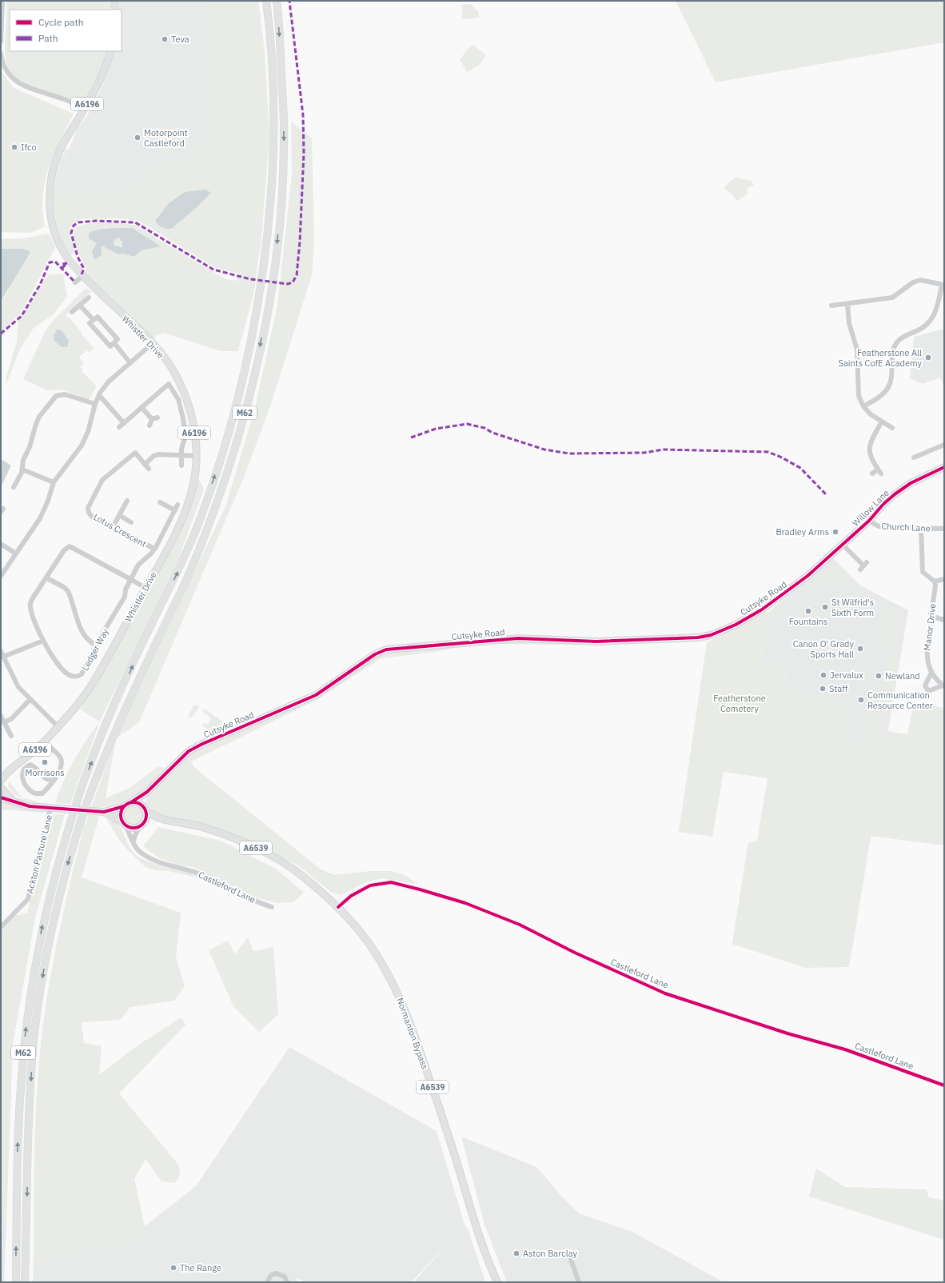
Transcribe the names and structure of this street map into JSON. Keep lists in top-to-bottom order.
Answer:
{
  "streets": {
    "highway": ["M62"],
    "main road": [
      "A6196",
      "Whistler Drive",
      "Willow Lane",
      "Cutsyke Road",
      "A6539",
      "Normanton Bypass"
    ],
    "street": [
      "Church Lane",
      "Lotus Crescent",
      "Manor Drive",
      "Ledger Way",
      "Ackton Pasture Lane",
      "Castleford Lane"
    ]
  },
  "crossings": [
    ["Willow Lane", "Church Lane"],
    ["Willow Lane", "Cutsyke Road"],
    ["Lotus Crescent", "Ledger Way"],
    ["Cutsyke Road", "A6539"],
    ["Cutsyke Road", "Castleford Lane"],
    ["A6539", "Castleford Lane"],
    ["A6539", "Normanton Bypass"],
    ["Castleford Lane", "Normanton Bypass"]
  ],
  "parks": ["Featherstone Cemetery"],
  "places": [
    "Teva",
    "Motorpoint Castleford",
    "Ifco",
    "Featherstone All Saints CofE Academy",
    "Bradley Arms",
    "St Wilfrid's Sixth Form",
    "Fountains",
    "Canon O' Grady Sports Hall",
    "Jervalux",
    "Newland",
    "Staff",
    "Communication Resource Center",
    "Morrisons",
    "Aston Barclay",
    "The Range"
  ],
  "legend": ["Cycle path", "Path"]
}
